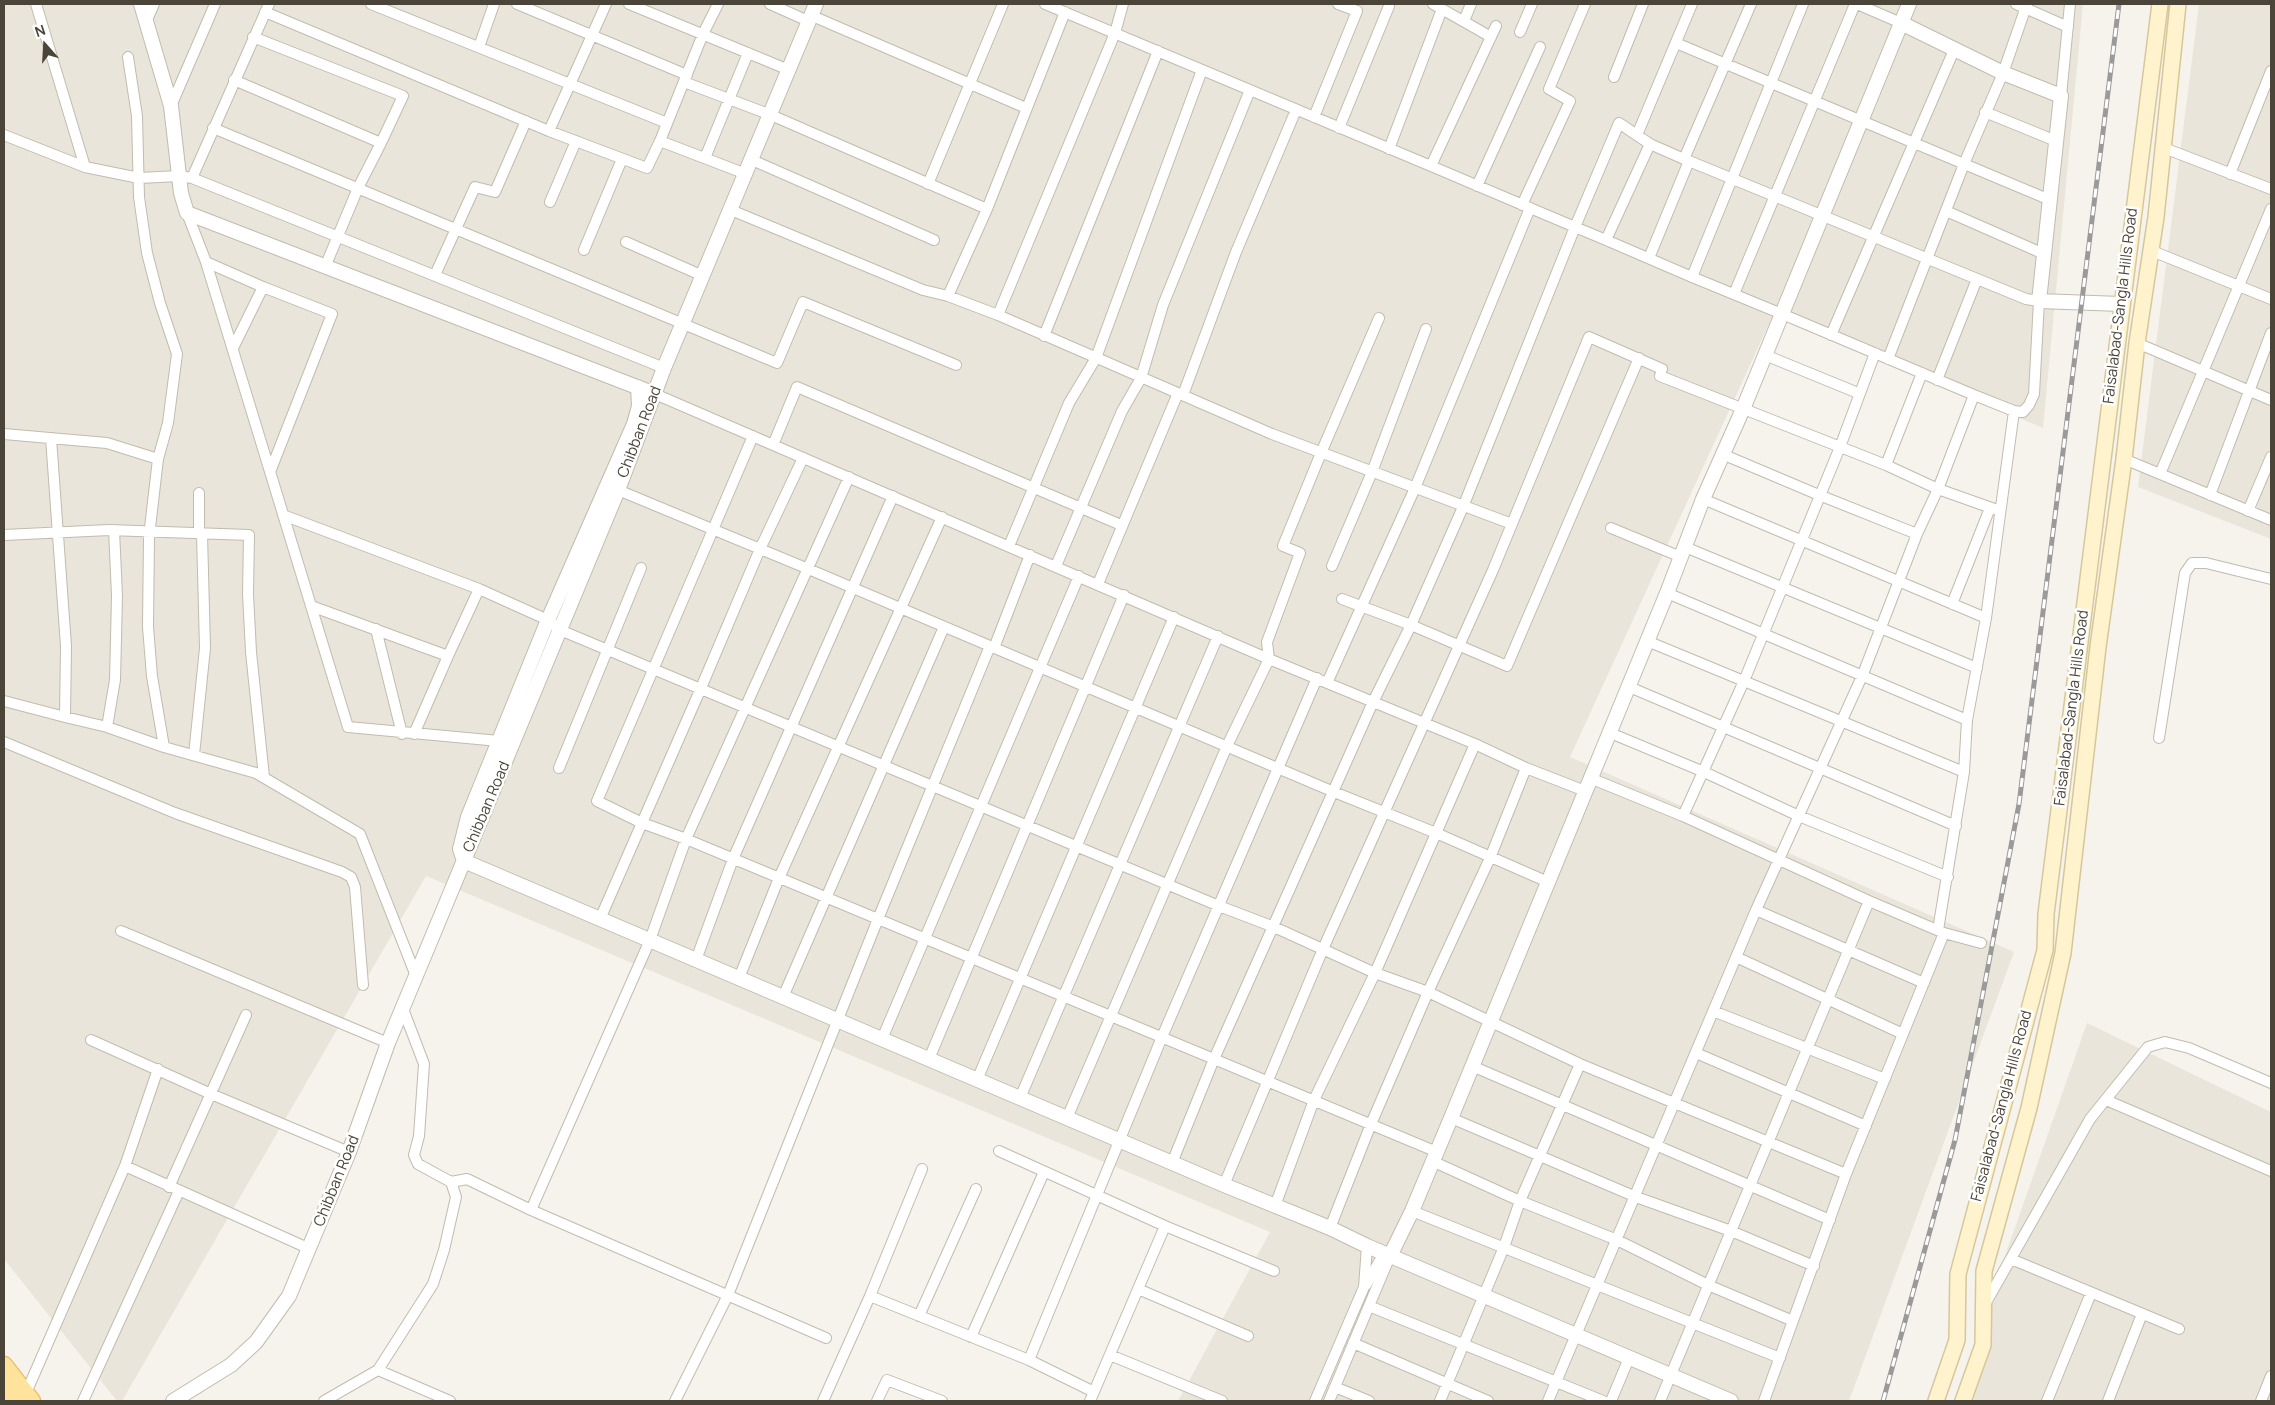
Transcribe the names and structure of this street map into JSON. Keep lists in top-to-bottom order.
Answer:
{
  "streets": {
    "main road": ["Faisalabad-Sangla Hills Road"],
    "street": ["Chibban Road"]
  },
  "north": "top"
}
